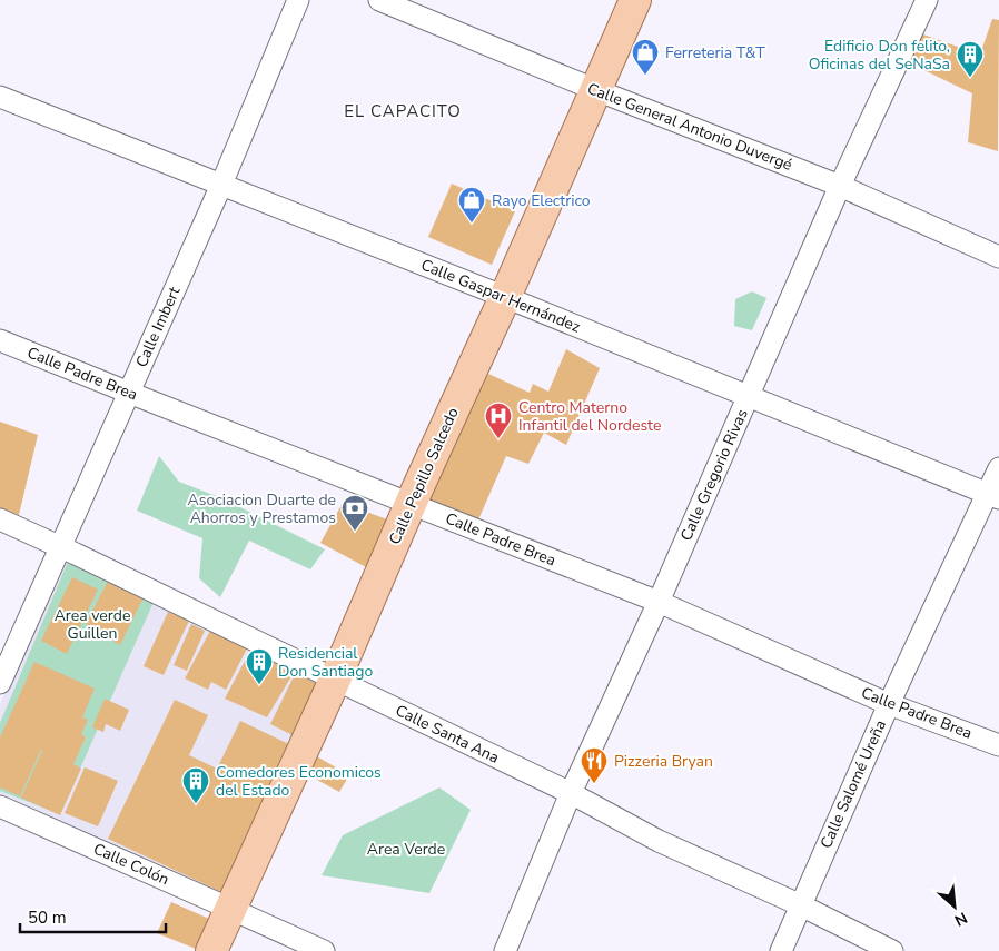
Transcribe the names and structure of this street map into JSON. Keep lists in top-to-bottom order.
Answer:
{
  "streets": {
    "main road": ["Calle Pepillo Salcedo"],
    "street": [
      "Calle General Antonio Duvergé",
      "Calle Gaspar Hernández",
      "Calle Imbert",
      "Calle Padre Brea",
      "Calle Gregorio Rivas",
      "Calle Santa Ana",
      "Calle Salomé Ureña",
      "Calle Colón"
    ]
  },
  "crossings": [
    ["Calle General Antonio Duvergé", "Calle Gregorio Rivas"],
    ["Calle General Antonio Duvergé", "Calle Pepillo Salcedo"],
    ["Calle Gaspar Hernández", "Calle Imbert"],
    ["Calle Gaspar Hernández", "Calle Gregorio Rivas"],
    ["Calle Gaspar Hernández", "Calle Pepillo Salcedo"],
    ["Calle Gaspar Hernández", "Calle Salomé Ureña"],
    ["Calle Imbert", "Calle Padre Brea"],
    ["Calle Imbert", "Calle Santa Ana"],
    ["Calle Padre Brea", "Calle Gregorio Rivas"],
    ["Calle Padre Brea", "Calle Pepillo Salcedo"],
    ["Calle Padre Brea", "Calle Salomé Ureña"],
    ["Calle Gregorio Rivas", "Calle Santa Ana"],
    ["Calle Pepillo Salcedo", "Calle Santa Ana"],
    ["Calle Pepillo Salcedo", "Calle Colón"],
    ["Calle Santa Ana", "Calle Salomé Ureña"]
  ],
  "districts": ["EL CAPACITO"],
  "parks": ["Area verde Guillen", "Area Verde"],
  "places": {
    "shop": ["Ferreteria T&T", "Rayo Electrico"],
    "building": ["Edificio Don felito, Oficinas del SeNaSa", "Residencial Don Santiago", "Comedores Economicos del Estado"],
    "hospital": ["Centro Materno Infantil del Nordeste"],
    "bank": ["Asociacion Duarte de Ahorros y Prestamos"],
    "restaurant": ["Pizzeria Bryan"]
  },
  "scale_bar": "50 m",
  "north": "bottom right"
}
